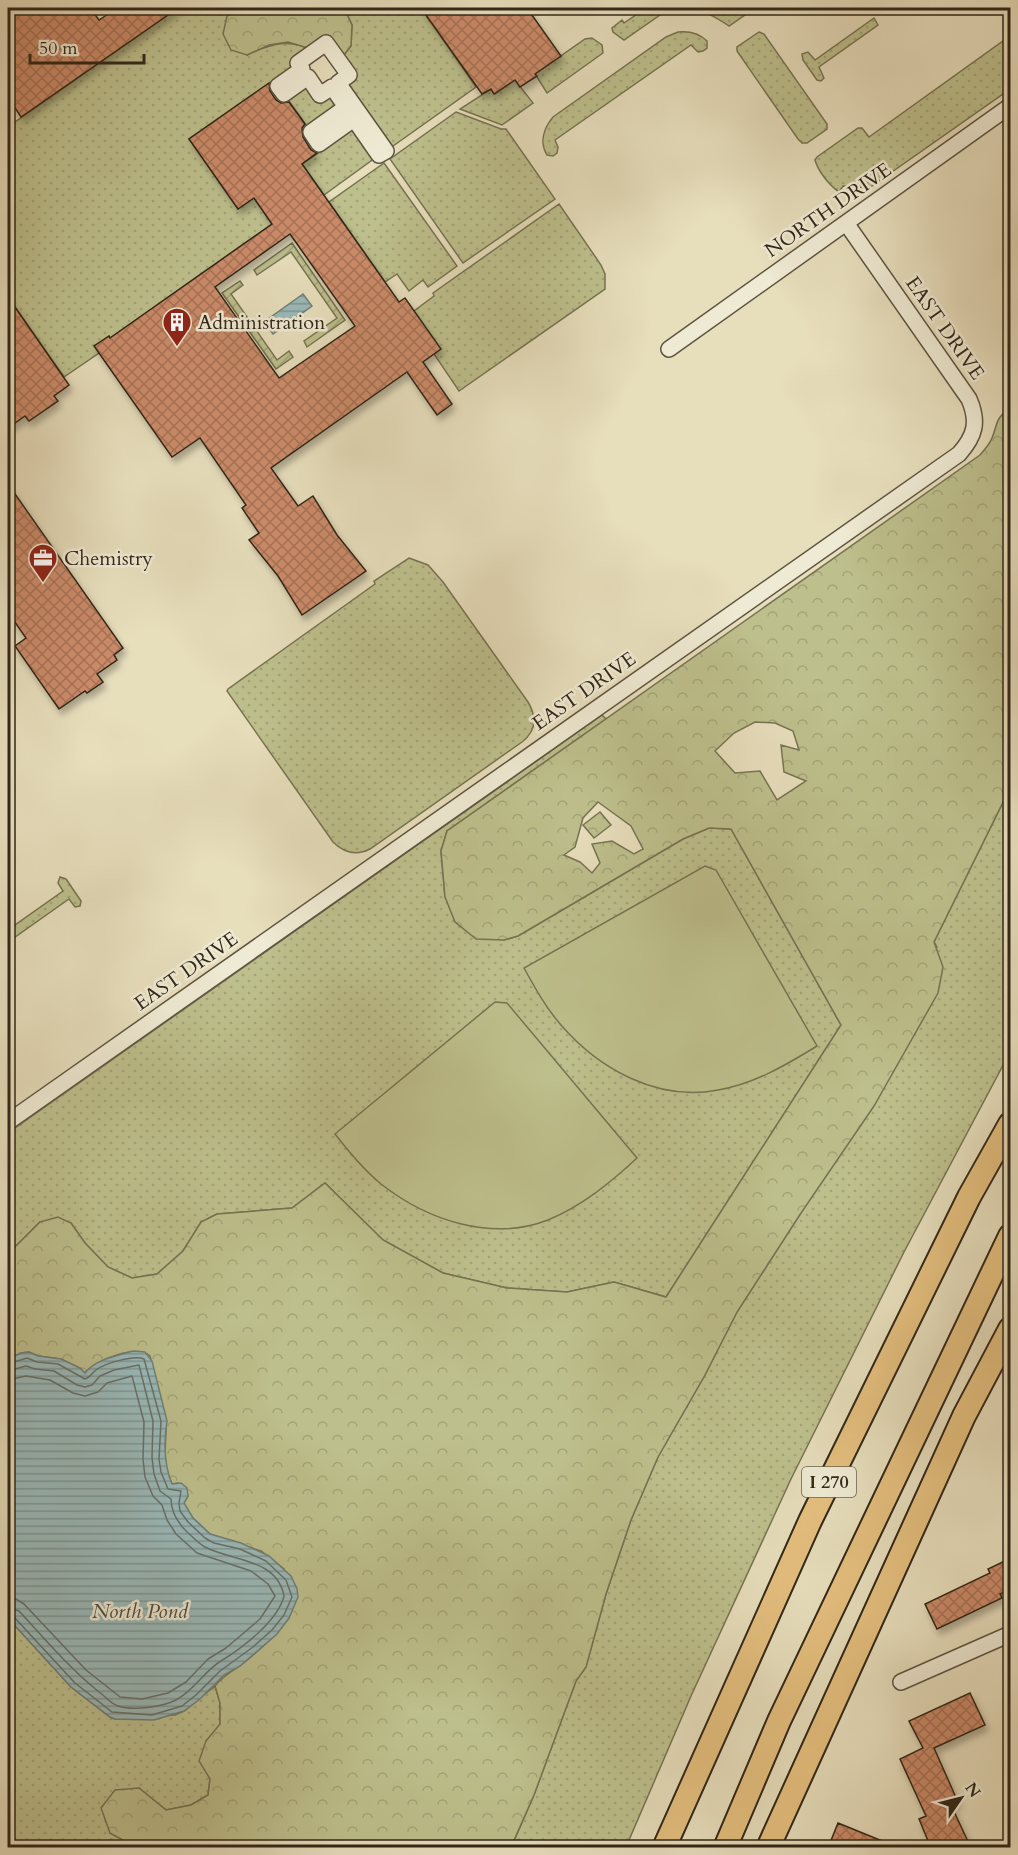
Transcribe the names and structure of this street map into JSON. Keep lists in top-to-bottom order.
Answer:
{
  "streets": {
    "highway": ["I 270"],
    "street": ["NORTH DRIVE", "EAST DRIVE"]
  },
  "crossings": [
    ["NORTH DRIVE", "EAST DRIVE"]
  ],
  "water": ["North Pond"],
  "places": {
    "building": ["Administration"],
    "office": ["Chemistry"]
  },
  "scale_bar": "50 m",
  "north": "top right"
}
